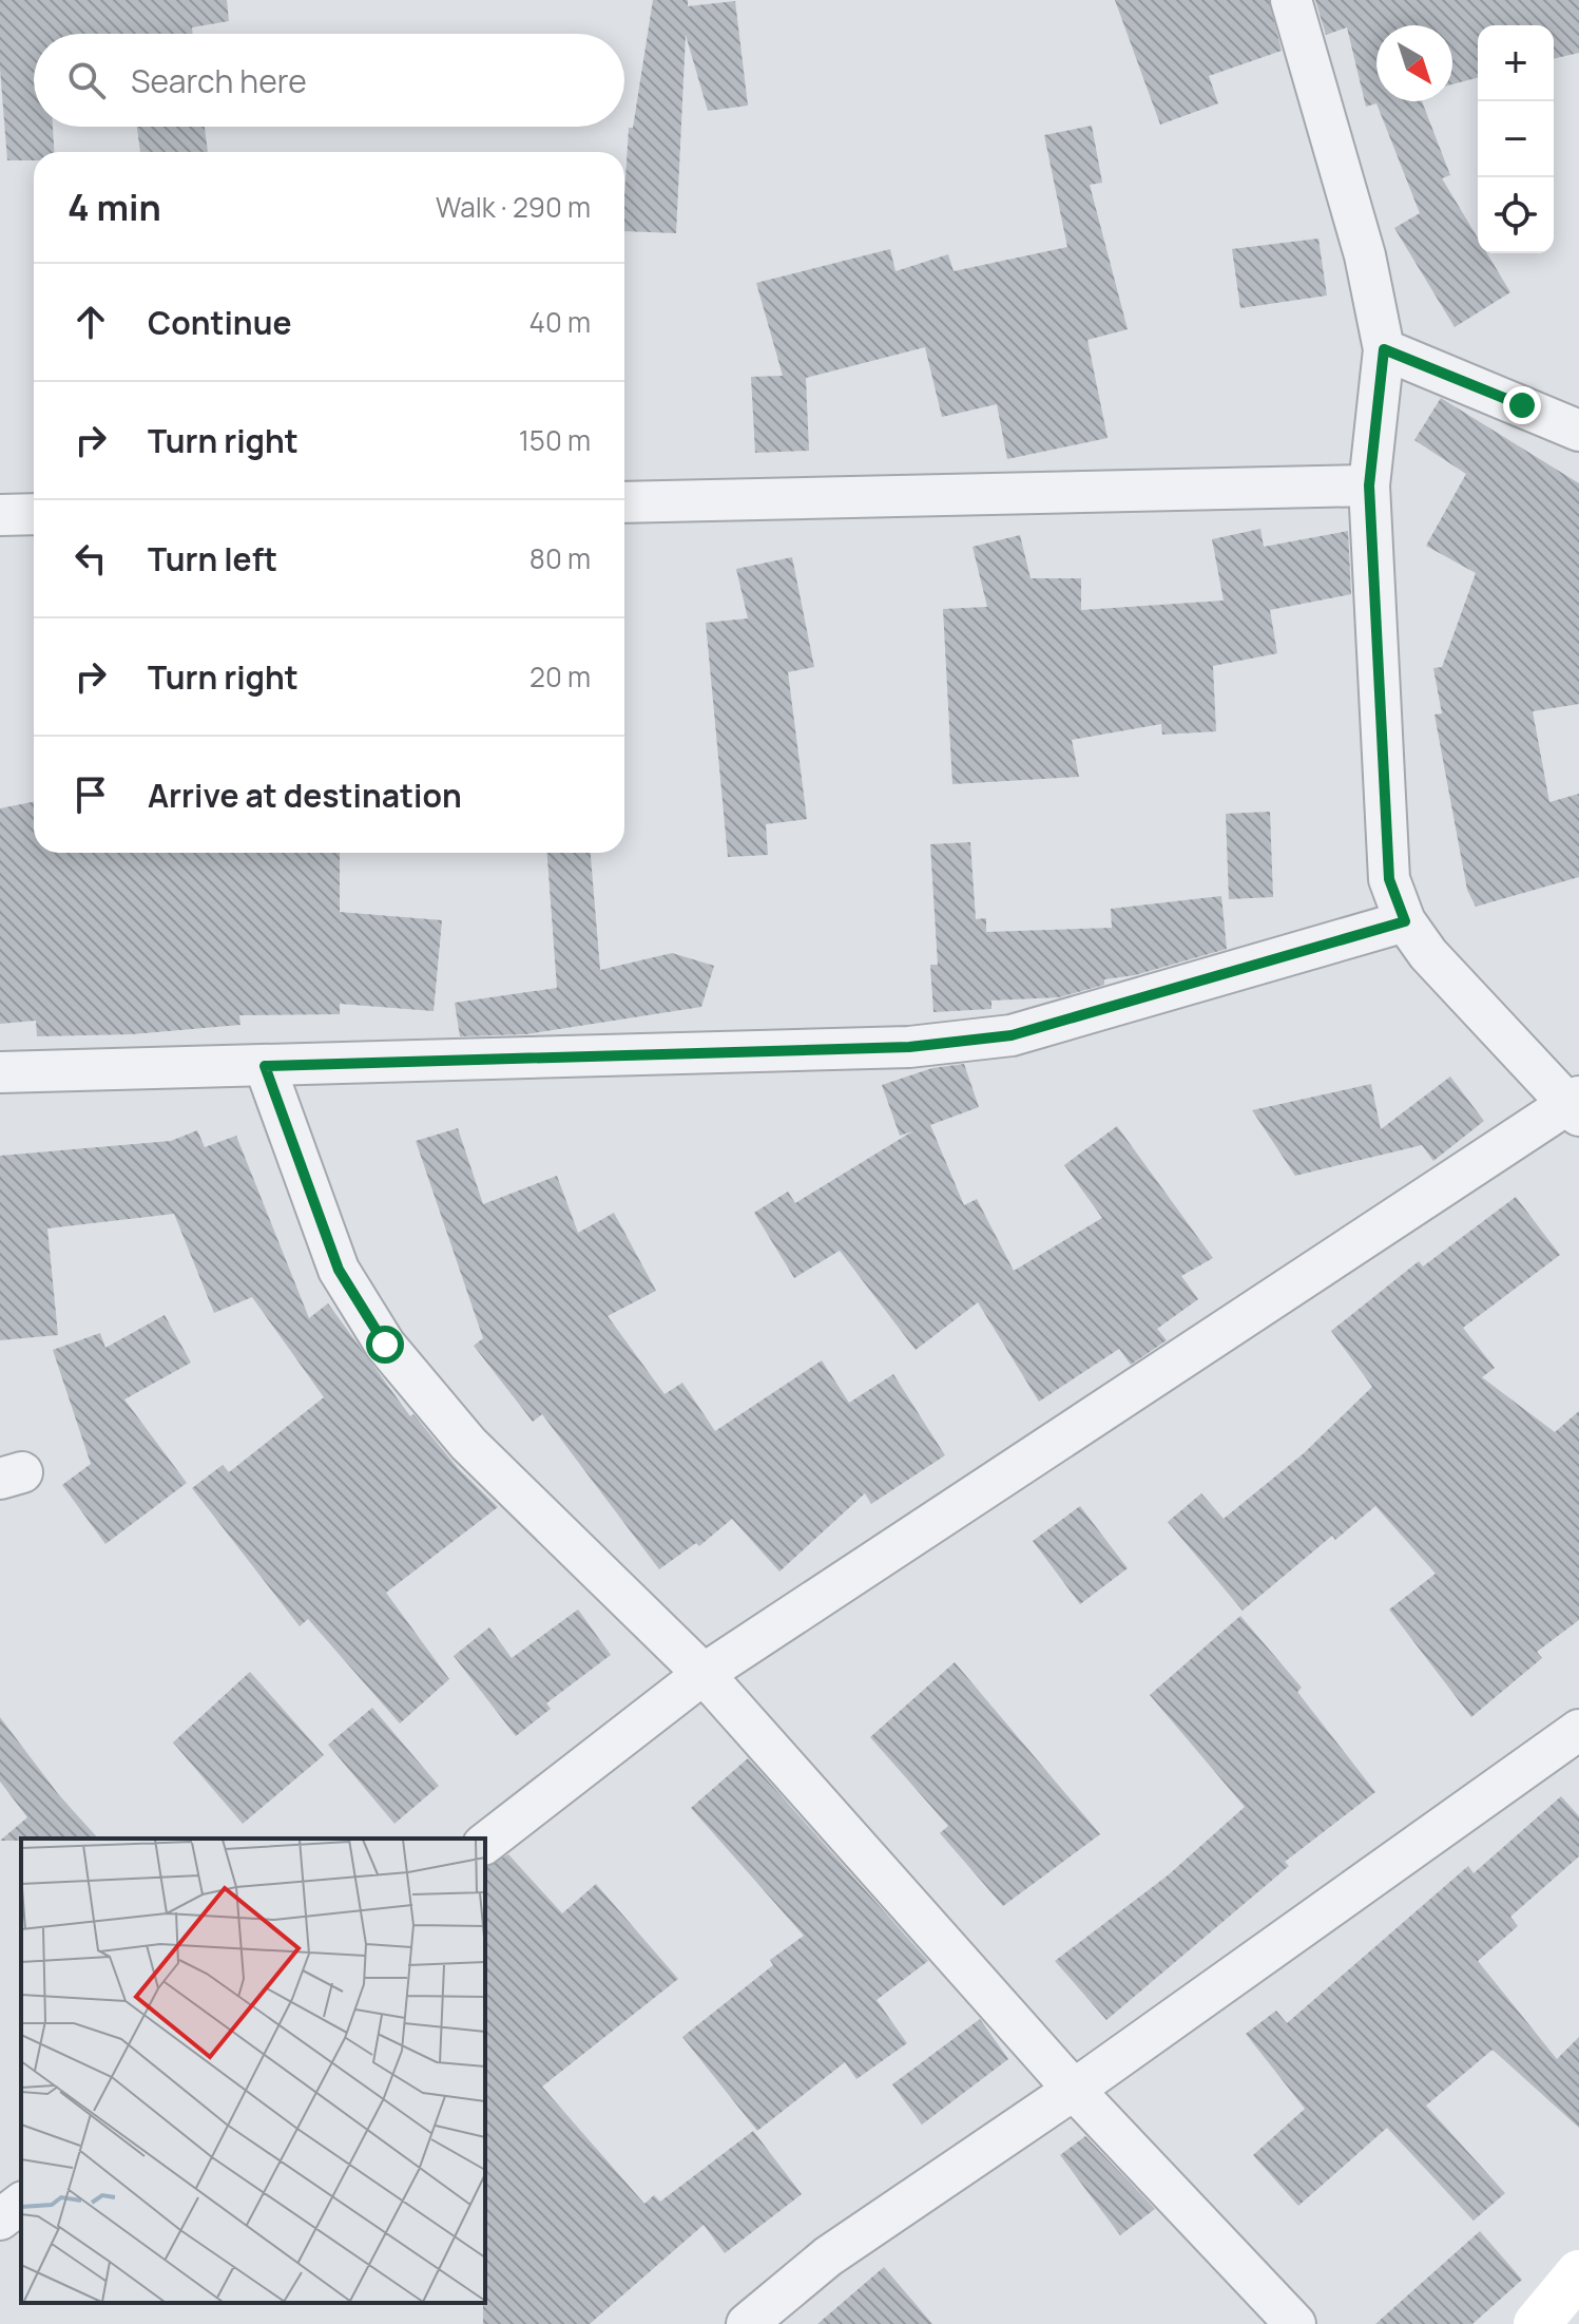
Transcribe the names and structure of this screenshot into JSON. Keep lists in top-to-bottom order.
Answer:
{
  "north": "bottom right",
  "page": {
    "map_buttons": ["+", "−"],
    "search": "Search here",
    "heading": ["4 min", "Walk · 290 m"],
    "list": [
      ["Continue", "40 m"],
      ["Turn right", "150 m"],
      ["Turn left", "80 m"],
      ["Turn right", "20 m"],
      "Arrive at destination"
    ]
  }
}
